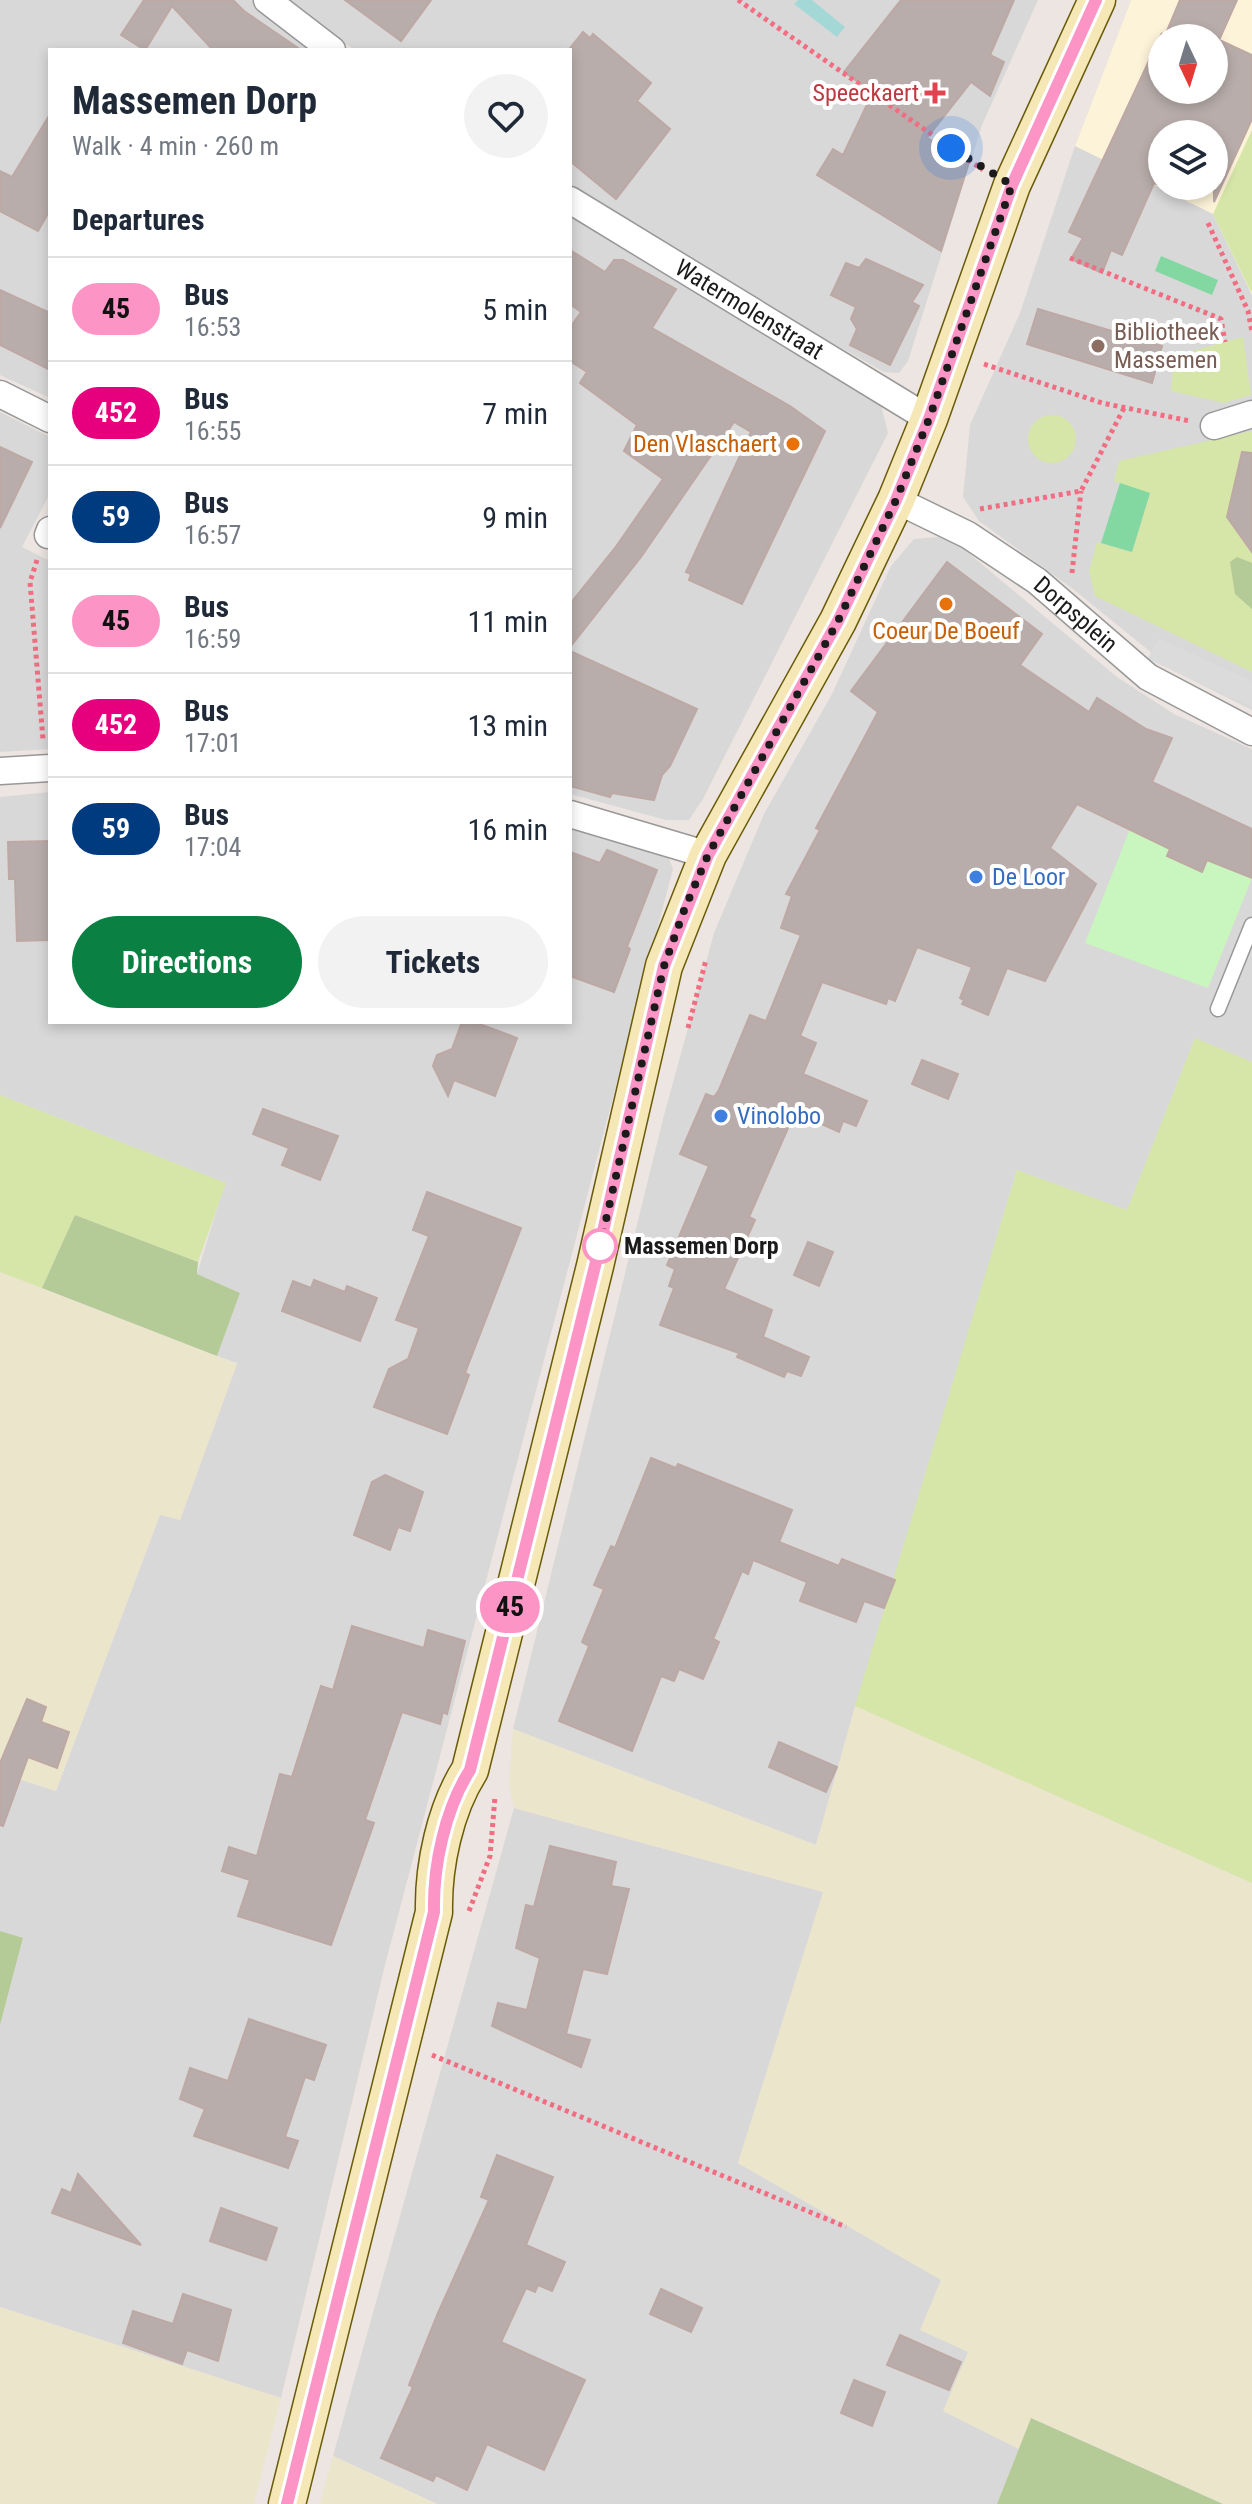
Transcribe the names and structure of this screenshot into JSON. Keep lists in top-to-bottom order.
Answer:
{
  "streets": {
    "street": ["Watermolenstraat", "Dorpsplein"]
  },
  "places": {
    "health": ["Speeckaert"],
    "other": [
      "Bibliotheek Massemen",
      "Den Vlaschaert",
      "Coeur De Boeuf",
      "De Loor",
      "Vinolobo",
      "Massemen Dorp"
    ]
  },
  "lines": ["bus line 45"],
  "north": "bottom",
  "page": {
    "on_map": "45",
    "heading": [
      ["Massemen Dorp", "Walk · 4 min · 260 m"],
      "Departures"
    ],
    "list": [
      {
        "mark": "45",
        "name": "Bus",
        "note": "16:53",
        "value": "5 min"
      },
      {
        "mark": "452",
        "name": "Bus",
        "note": "16:55",
        "value": "7 min"
      },
      {
        "mark": "59",
        "name": "Bus",
        "note": "16:57",
        "value": "9 min"
      },
      {
        "mark": "45",
        "name": "Bus",
        "note": "16:59",
        "value": "11 min"
      },
      {
        "mark": "452",
        "name": "Bus",
        "note": "17:01",
        "value": "13 min"
      },
      {
        "mark": "59",
        "name": "Bus",
        "note": "17:04",
        "value": "16 min"
      }
    ],
    "buttons": ["Directions", "Tickets"]
  }
}
